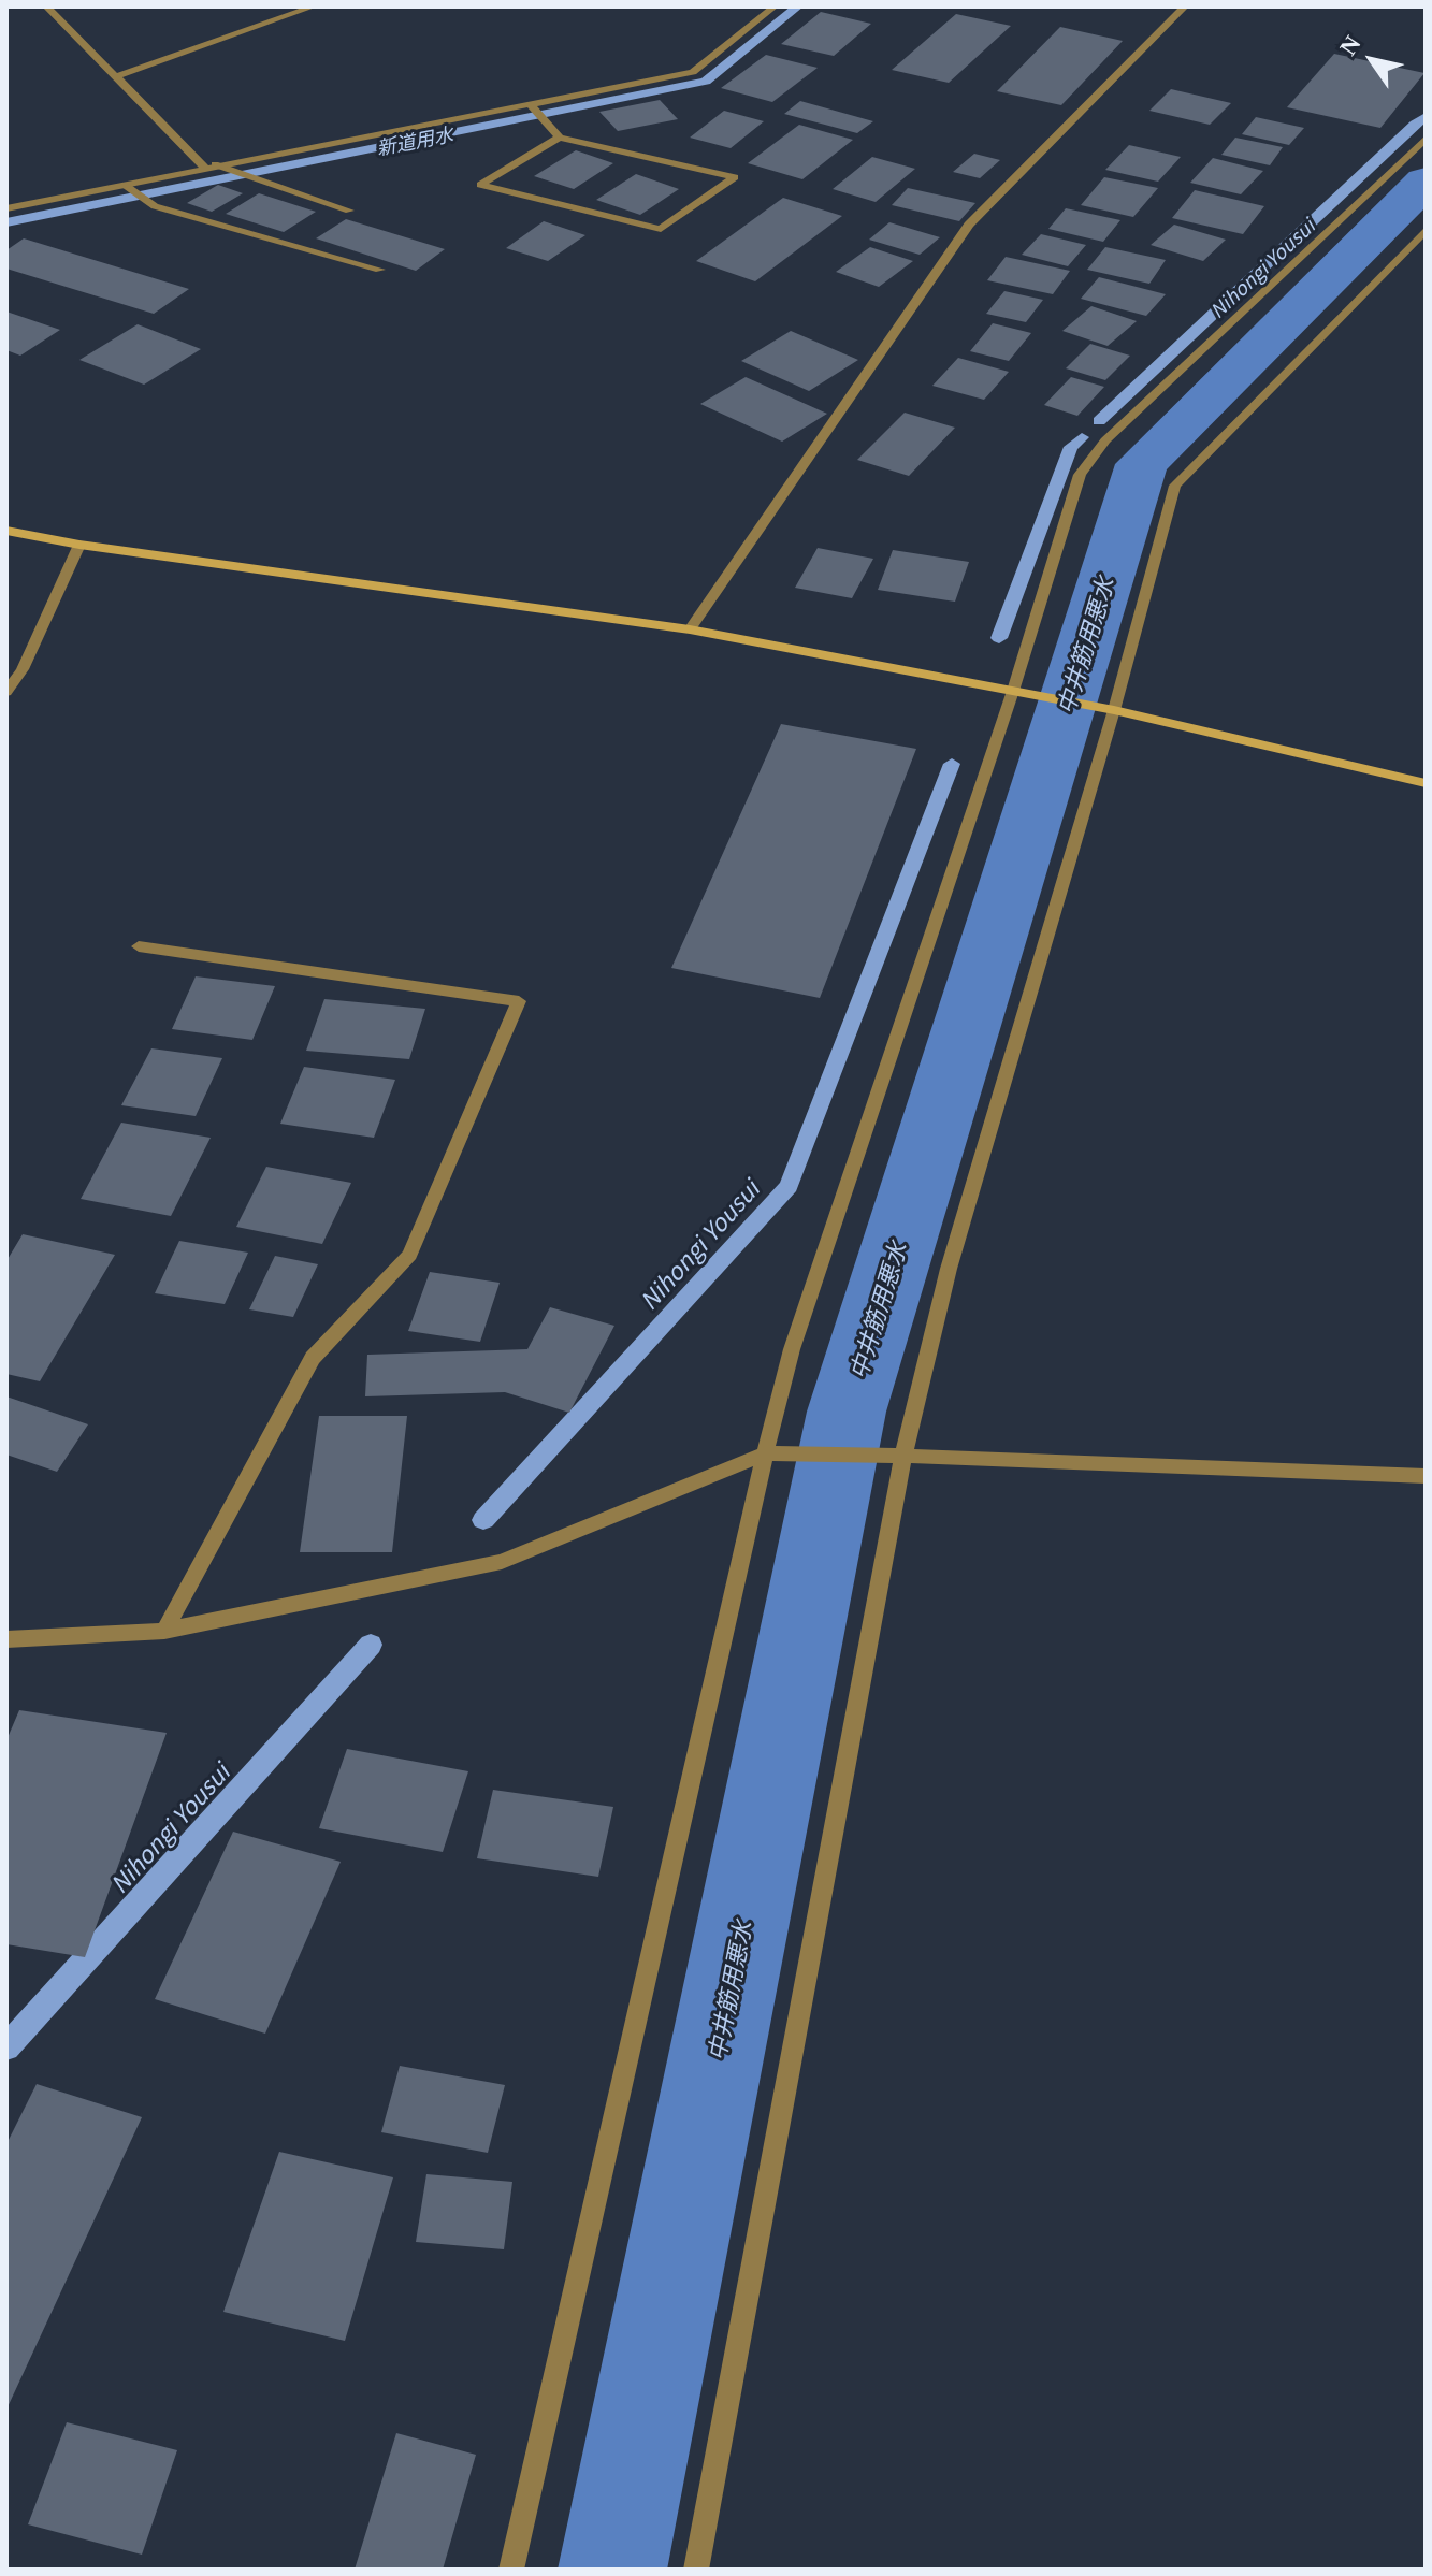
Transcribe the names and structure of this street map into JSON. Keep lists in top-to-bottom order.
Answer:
{
  "water": ["新道用水", "Nihongi Yousui", "中井筋用悪水"],
  "north": "top left"
}
